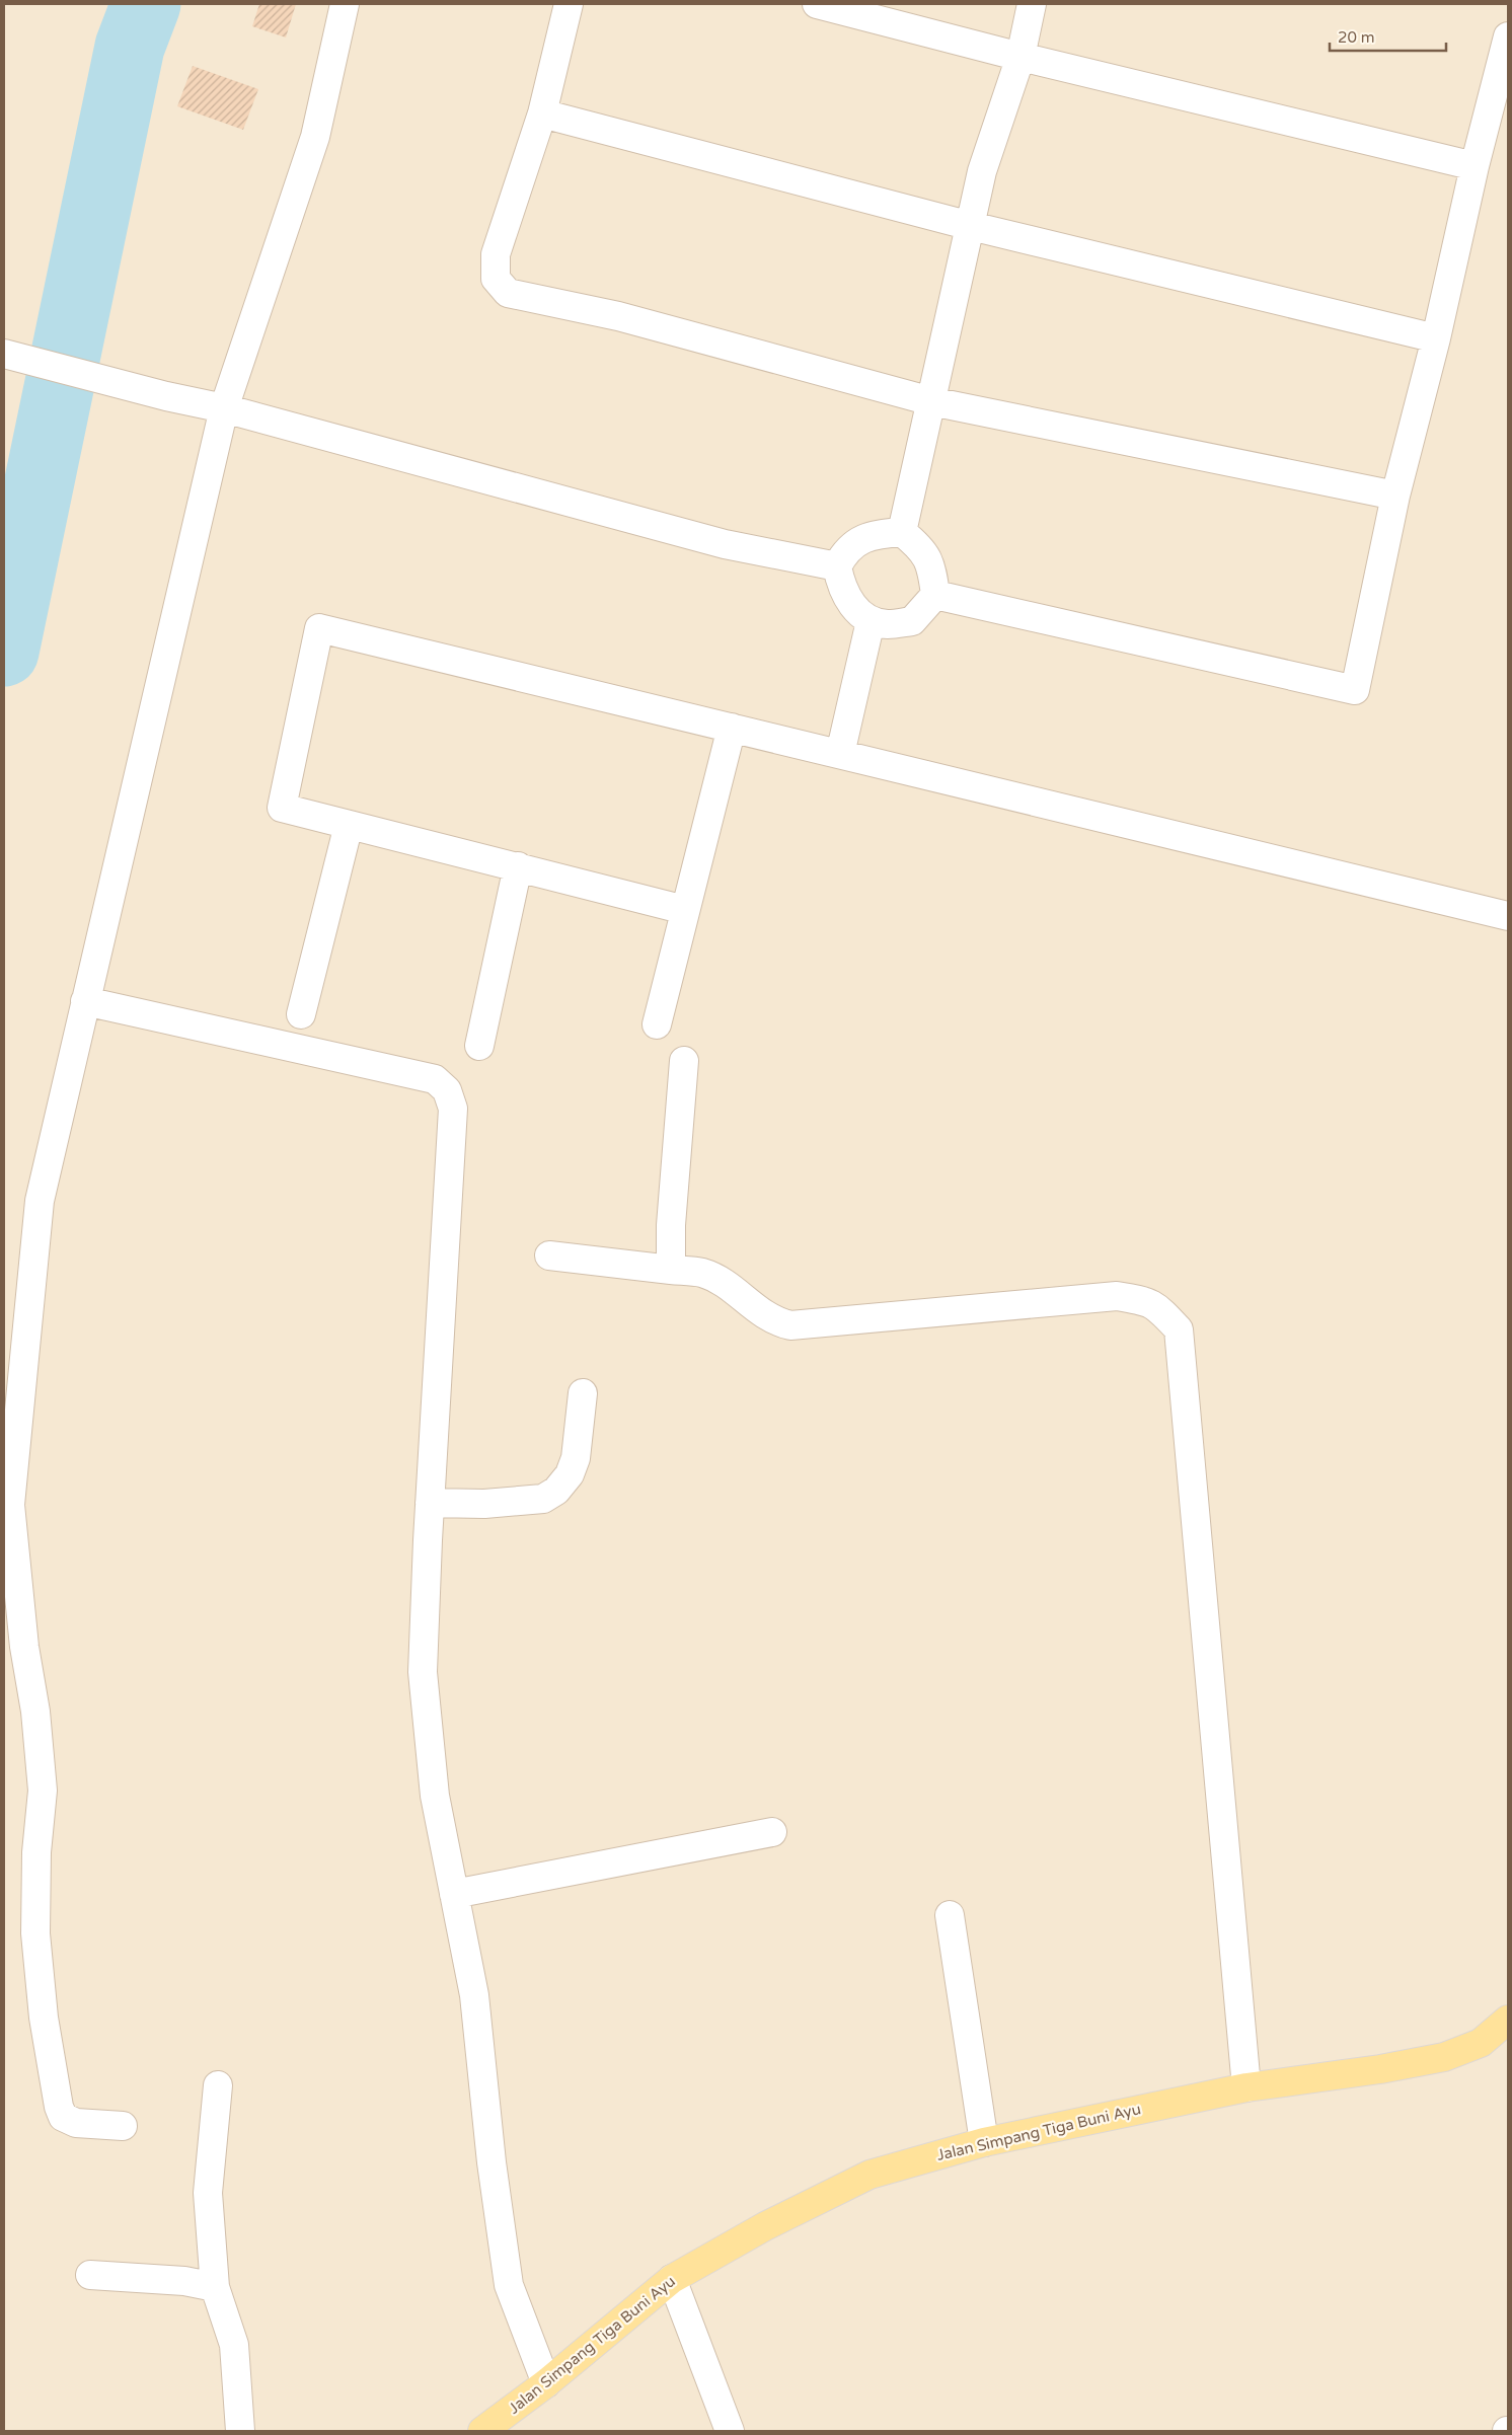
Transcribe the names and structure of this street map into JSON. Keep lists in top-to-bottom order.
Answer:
{
  "streets": {
    "main road": ["Jalan Simpang Tiga Buni Ayu"]
  },
  "scale_bar": "20 m"
}
